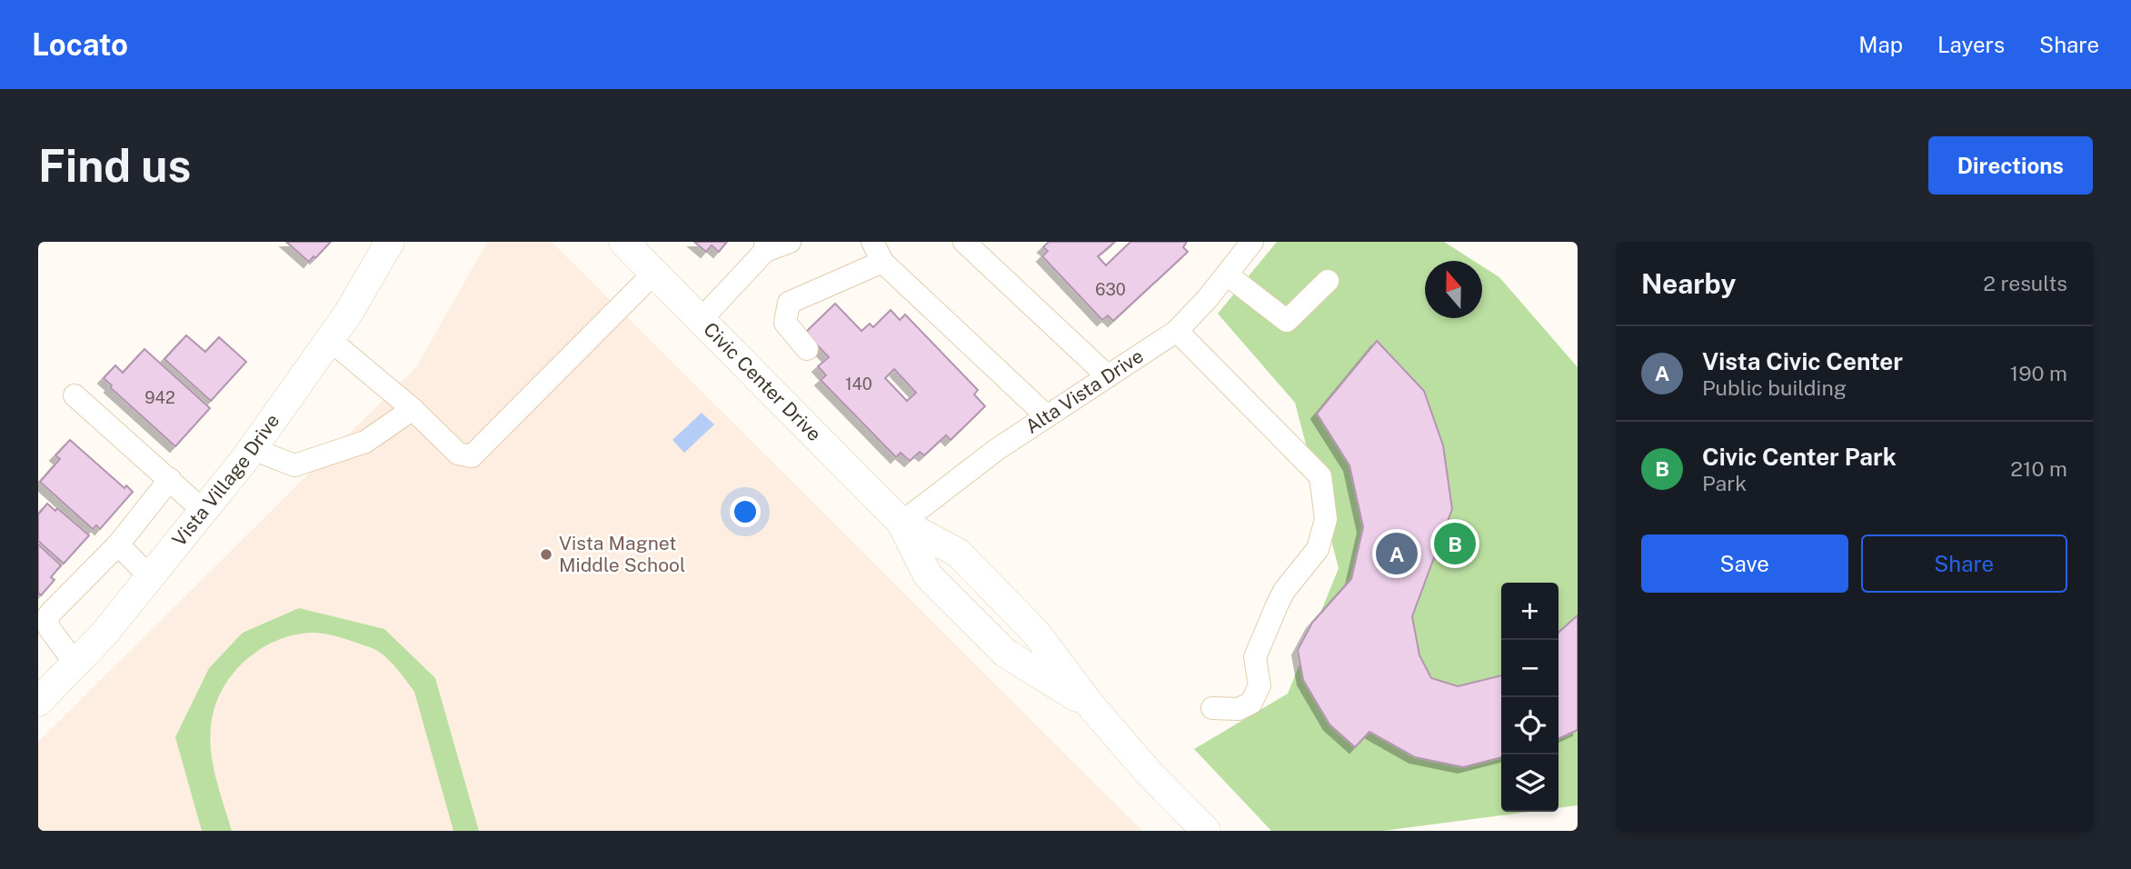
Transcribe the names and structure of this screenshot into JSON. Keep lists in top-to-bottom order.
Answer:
{
  "streets": {
    "main road": ["Civic Center Drive", "Vista Village Drive"],
    "street": ["Alta Vista Drive"]
  },
  "crossings": [
    ["Civic Center Drive", "Alta Vista Drive"]
  ],
  "places": ["Vista Magnet Middle School"],
  "house_numbers": ["630", "140", "942"],
  "north": "top",
  "page": {
    "header": "Locato",
    "nav": ["Map", "Layers", "Share"],
    "buttons": [
      "Directions",
      ["Save", "Share"]
    ],
    "title": "Find us",
    "heading": ["Nearby", "2 results"],
    "list": [
      {
        "mark": "A",
        "name": "Vista Civic Center",
        "note": "Public building",
        "value": "190 m"
      },
      {
        "mark": "B",
        "name": "Civic Center Park",
        "note": "Park",
        "value": "210 m"
      }
    ],
    "pins": ["B", "A"],
    "map_buttons": ["+", "−"]
  }
}
